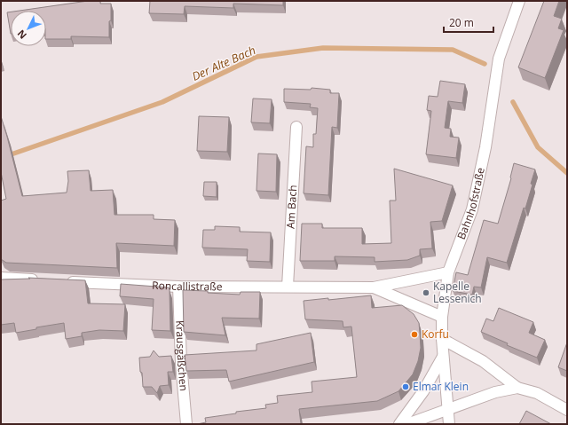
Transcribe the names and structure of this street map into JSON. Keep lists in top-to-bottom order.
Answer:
{
  "streets": {
    "street": [
      "Bahnhofstraße",
      "Am Bach",
      "Roncallistraße",
      "Krausgäßchen"
    ]
  },
  "crossings": [
    ["Bahnhofstraße", "Roncallistraße"],
    ["Am Bach", "Roncallistraße"],
    ["Roncallistraße", "Krausgäßchen"]
  ],
  "water": ["Der Alte Bach"],
  "places": ["Kapelle Lessenich", "Korfu", "Elmar Klein"],
  "scale_bar": "20 m",
  "north": "bottom left"
}
